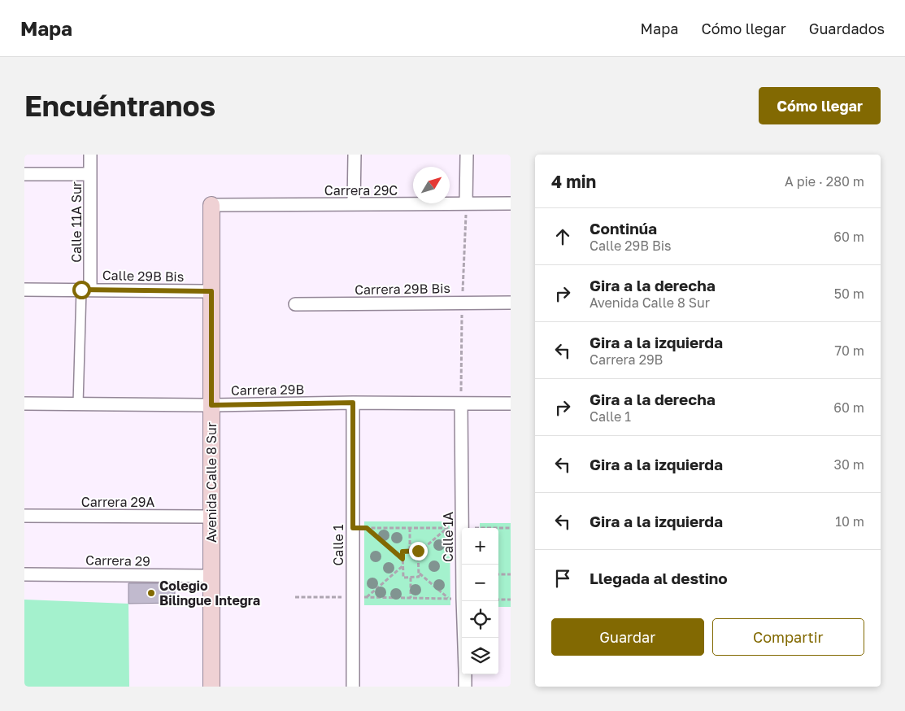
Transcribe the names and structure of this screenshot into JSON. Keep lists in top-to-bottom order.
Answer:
{
  "streets": {
    "main road": ["Avenida Calle 8 Sur"],
    "street": [
      "Carrera 29C",
      "Calle 11A Sur",
      "Calle 29B Bis",
      "Carrera 29B Bis",
      "Carrera 29B",
      "Carrera 29A",
      "Calle 1A",
      "Calle 1",
      "Carrera 29"
    ]
  },
  "crossings": [
    ["Carrera 29C", "Avenida Calle 8 Sur"],
    ["Calle 11A Sur", "Calle 29B Bis"],
    ["Calle 11A Sur", "Carrera 29B"],
    ["Calle 29B Bis", "Avenida Calle 8 Sur"],
    ["Carrera 29B", "Avenida Calle 8 Sur"],
    ["Carrera 29B", "Calle 1A"],
    ["Carrera 29B", "Calle 1"],
    ["Avenida Calle 8 Sur", "Carrera 29A"],
    ["Avenida Calle 8 Sur", "Carrera 29"]
  ],
  "places": ["Colegio Bilingue Integra"],
  "north": "top right",
  "page": {
    "header": "Mapa",
    "nav": ["Mapa", "Cómo llegar", "Guardados"],
    "buttons": [
      "Cómo llegar",
      ["Guardar", "Compartir"]
    ],
    "title": "Encuéntranos",
    "heading": ["4 min", "A pie · 280 m"],
    "list": [
      ["Continúa", "Calle 29B Bis", "60 m"],
      ["Gira a la derecha", "Avenida Calle 8 Sur", "50 m"],
      ["Gira a la izquierda", "Carrera 29B", "70 m"],
      ["Gira a la derecha", "Calle 1", "60 m"],
      ["Gira a la izquierda", "30 m"],
      ["Gira a la izquierda", "10 m"],
      "Llegada al destino"
    ],
    "map_buttons": ["+", "−"]
  }
}
